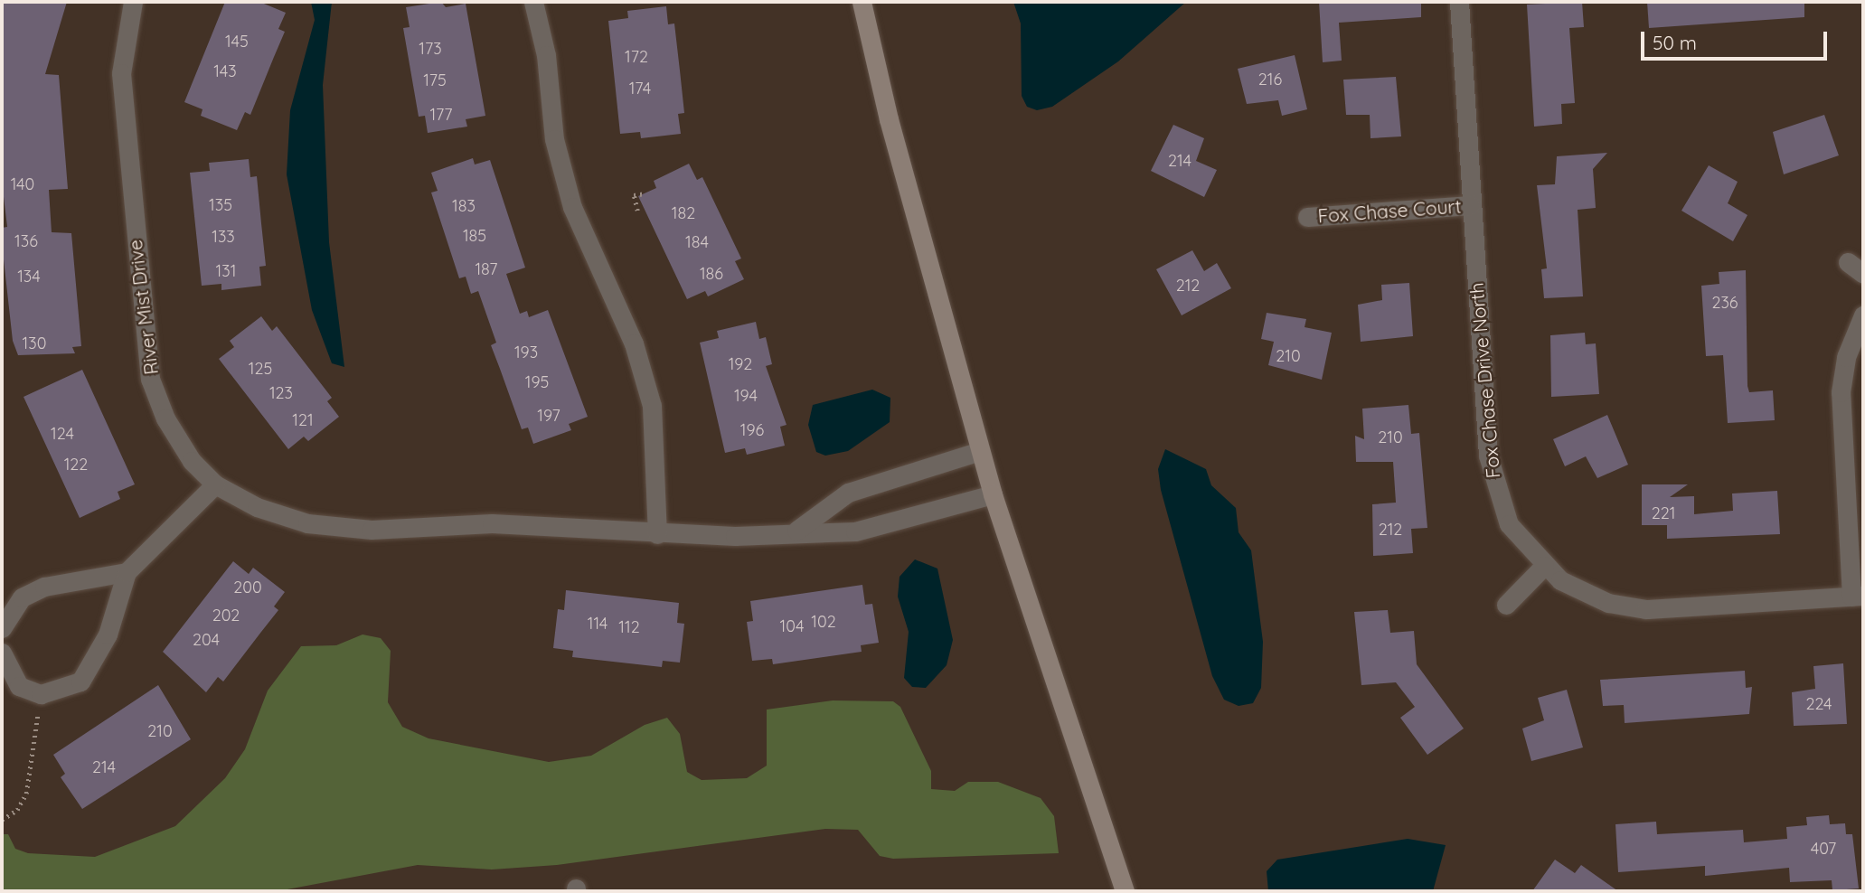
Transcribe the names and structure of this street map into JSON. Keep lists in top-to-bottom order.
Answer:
{
  "streets": {
    "street": ["Fox Chase Court", "River Mist Drive", "Fox Chase Drive North"]
  },
  "crossings": [
    ["Fox Chase Court", "Fox Chase Drive North"]
  ],
  "house_numbers": [
    "145",
    "173",
    "172",
    "143",
    "216",
    "175",
    "174",
    "177",
    "214",
    "140",
    "135",
    "183",
    "182",
    "185",
    "133",
    "136",
    "184",
    "187",
    "131",
    "186",
    "134",
    "212",
    "236",
    "130",
    "193",
    "210",
    "192",
    "125",
    "195",
    "123",
    "194",
    "197",
    "121",
    "196",
    "124",
    "210",
    "122",
    "221",
    "212",
    "200",
    "202",
    "102",
    "114",
    "104",
    "112",
    "204",
    "224",
    "210",
    "214",
    "407"
  ],
  "scale_bar": "50 m"
}
